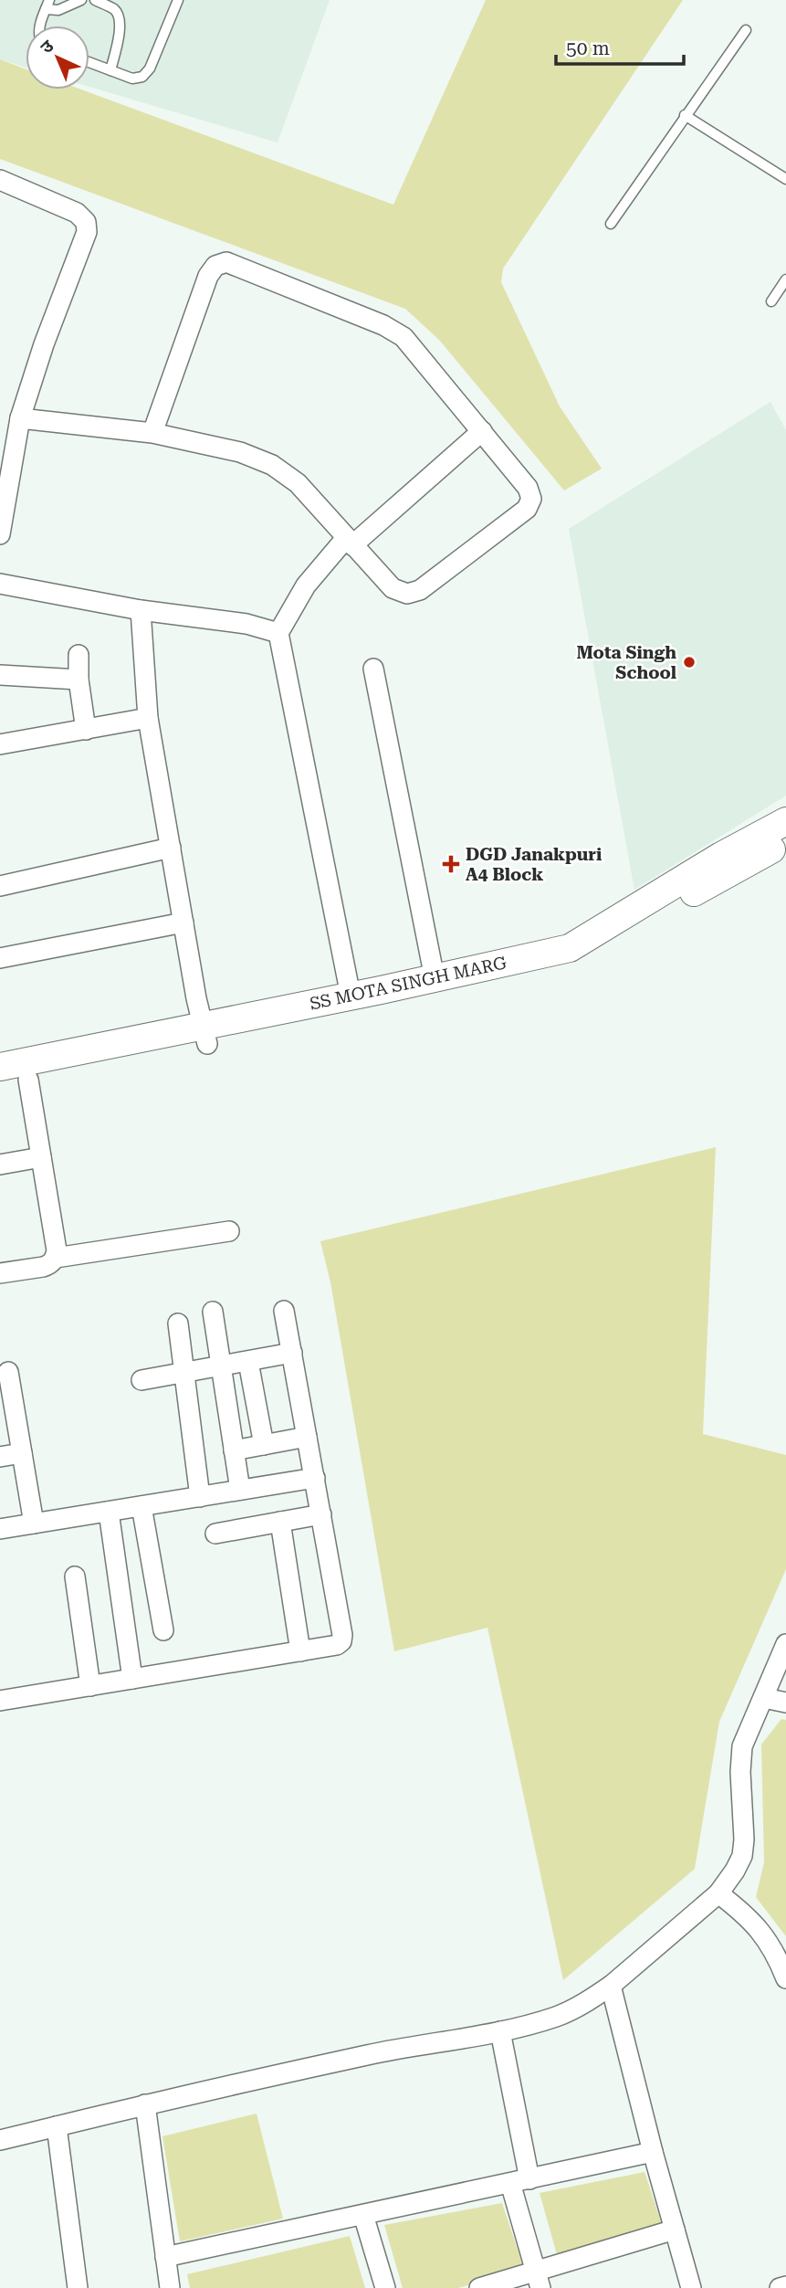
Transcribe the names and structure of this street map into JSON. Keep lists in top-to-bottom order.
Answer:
{
  "streets": {
    "street": ["SS MOTA SINGH MARG"]
  },
  "places": {
    "other": ["Mota Singh School"],
    "health": ["DGD Janakpuri A4 Block"]
  },
  "scale_bar": "50 m",
  "north": "top left"
}
